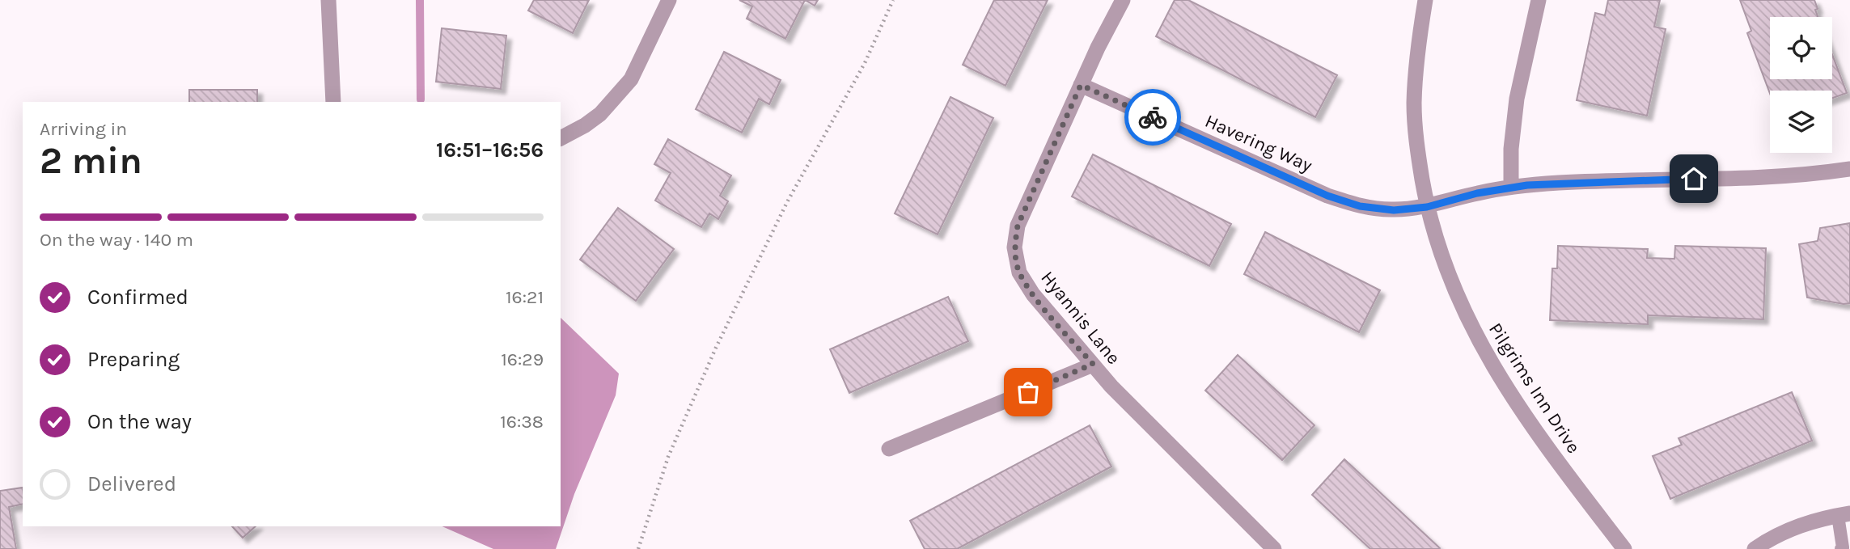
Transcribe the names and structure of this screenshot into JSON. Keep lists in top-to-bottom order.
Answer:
{
  "streets": {
    "street": ["Havering Way", "Hyannis Lane", "Pilgrims Inn Drive"]
  },
  "crossings": [
    ["Havering Way", "Hyannis Lane"],
    ["Havering Way", "Pilgrims Inn Drive"]
  ],
  "page": {
    "heading": ["2 min", "Arriving in", "16:51–16:56"],
    "bar": "On the way · 140 m",
    "list": [
      ["Confirmed", "16:21"],
      ["Preparing", "16:29"],
      ["On the way", "16:38"],
      "Delivered"
    ]
  }
}
